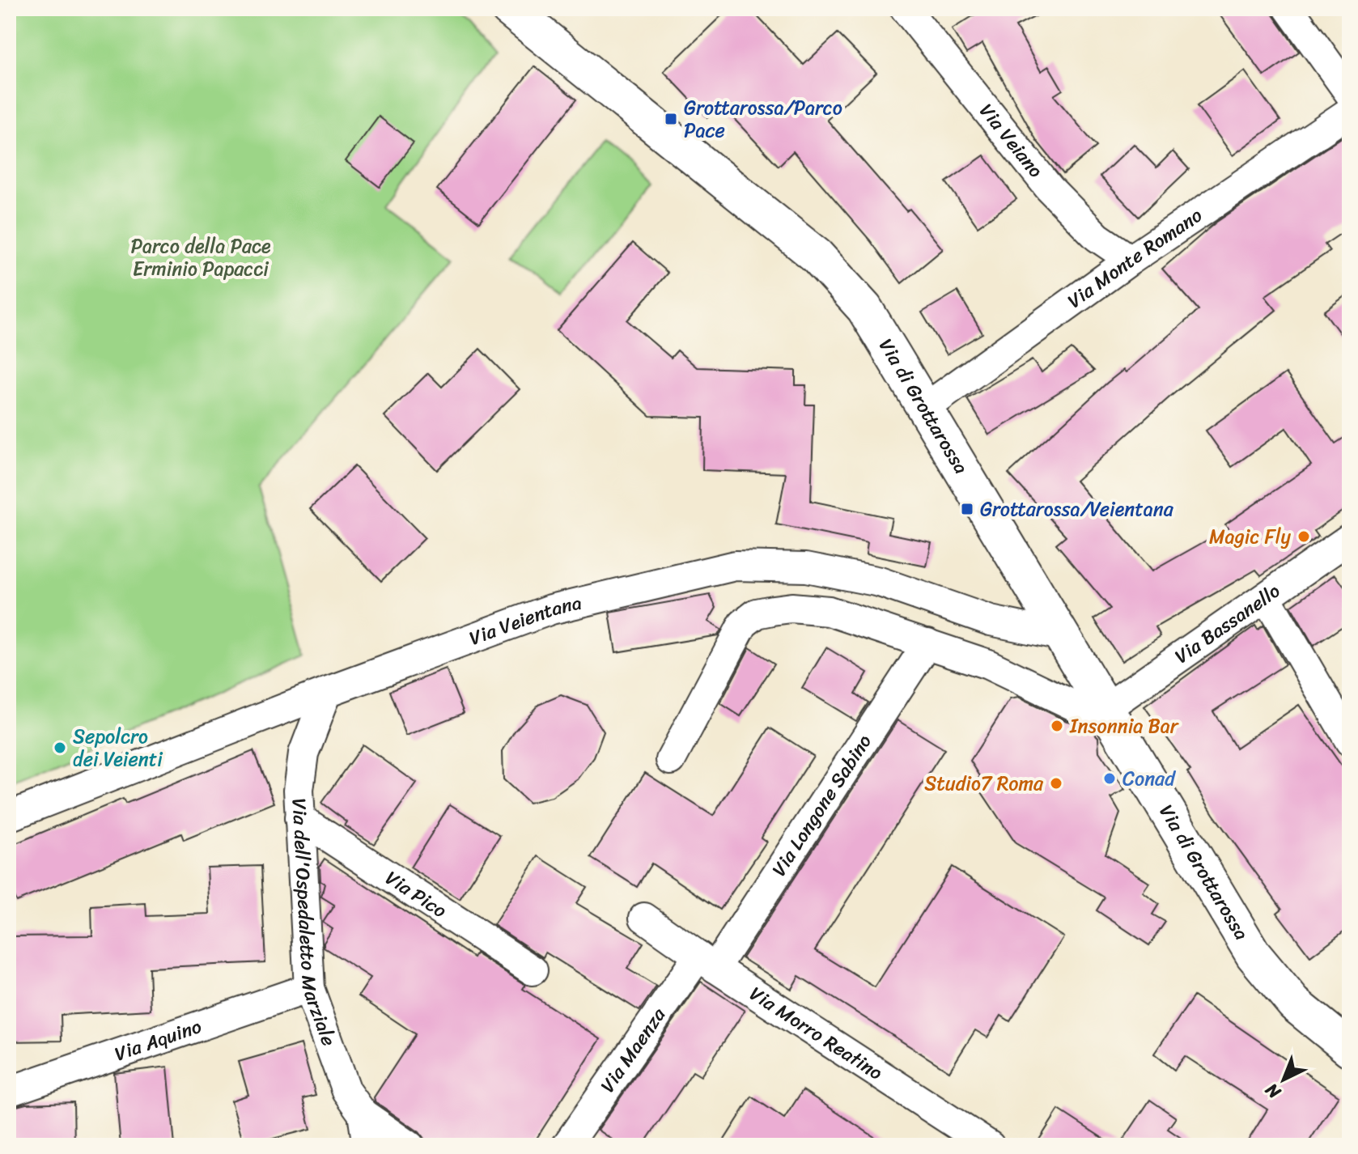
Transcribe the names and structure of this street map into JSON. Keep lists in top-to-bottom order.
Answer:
{
  "streets": {
    "street": [
      "Via Veiano",
      "Via Monte Romano",
      "Via di Grottarossa",
      "Via Veientana",
      "Via Bassanello",
      "Via Longone Sabino",
      "Via Pico",
      "Via dell'Ospedaletto Marziale",
      "Via Morro Reatino",
      "Via Aquino",
      "Via Maenza"
    ]
  },
  "crossings": [
    ["Via Veiano", "Via Monte Romano"],
    ["Via Monte Romano", "Via di Grottarossa"],
    ["Via di Grottarossa", "Via Veientana"],
    ["Via di Grottarossa", "Via Bassanello"],
    ["Via Veientana", "Via dell'Ospedaletto Marziale"],
    ["Via Longone Sabino", "Via Morro Reatino"],
    ["Via Longone Sabino", "Via Maenza"],
    ["Via Pico", "Via dell'Ospedaletto Marziale"],
    ["Via dell'Ospedaletto Marziale", "Via Aquino"],
    ["Via Morro Reatino", "Via Maenza"]
  ],
  "parks": ["Parco della Pace Erminio Papacci"],
  "places": {
    "transit": ["Grottarossa/Parco Pace", "Grottarossa/Veientana"],
    "other": [
      "Magic Fly",
      "Insonnia Bar",
      "Sepolcro dei Veienti",
      "Conad",
      "Studio7 Roma"
    ]
  },
  "north": "bottom left"
}
